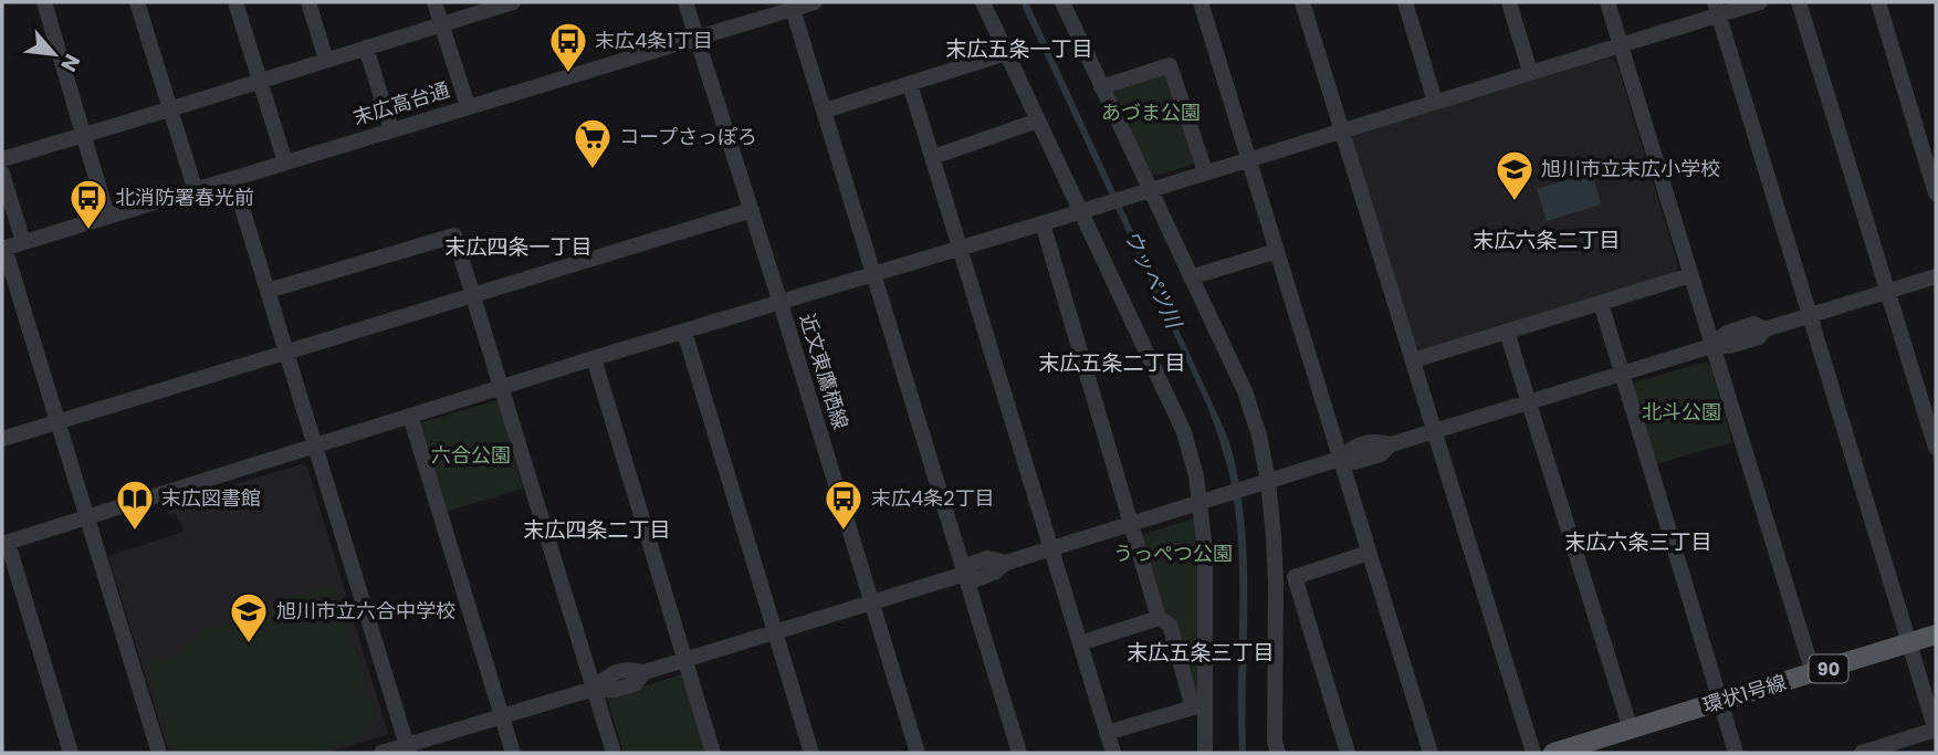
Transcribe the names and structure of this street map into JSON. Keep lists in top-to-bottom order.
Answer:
{
  "streets": {
    "main road": ["90", "環状1号線"],
    "street": ["末広高台通", "近文東鷹栖線"]
  },
  "crossings": [
    ["末広高台通", "近文東鷹栖線"]
  ],
  "districts": [
    "末広五条一丁目",
    "末広六条二丁目",
    "末広四条一丁目",
    "末広五条二丁目",
    "末広四条二丁目",
    "末広六条三丁目",
    "末広五条三丁目"
  ],
  "water": ["ウッペツ川"],
  "parks": [
    "あづま公園",
    "北斗公園",
    "六合公園",
    "うっぺつ公園"
  ],
  "places": {
    "bus stop": ["末広4条1丁目", "北消防署春光前", "末広4条2丁目"],
    "supermarket": ["コープさっぽろ"],
    "school or university": ["旭川市立末広小学校", "旭川市立六合中学校"],
    "library": ["末広図書館"]
  },
  "north": "bottom right"
}
